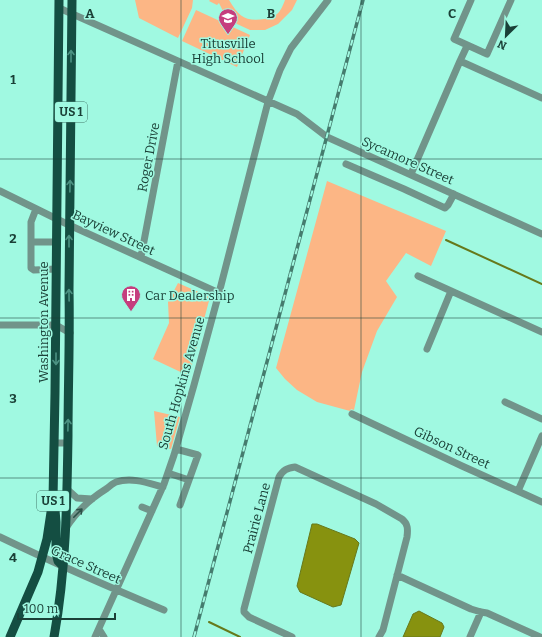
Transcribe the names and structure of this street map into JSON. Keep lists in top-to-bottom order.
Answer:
{
  "streets": {
    "main road": ["US 1", "Washington Avenue"],
    "street": [
      "Roger Drive",
      "Sycamore Street",
      "Bayview Street",
      "South Hopkins Avenue",
      "Gibson Street",
      "Prairie Lane",
      "Grace Street"
    ]
  },
  "crossings": [
    ["US 1", "Washington Avenue"],
    ["US 1", "Grace Street"],
    ["Roger Drive", "Sycamore Street"],
    ["Roger Drive", "Bayview Street"],
    ["Sycamore Street", "Washington Avenue"],
    ["Sycamore Street", "South Hopkins Avenue"],
    ["Bayview Street", "Washington Avenue"],
    ["Bayview Street", "South Hopkins Avenue"],
    ["Washington Avenue", "Grace Street"],
    ["South Hopkins Avenue", "Grace Street"]
  ],
  "places": {
    "school or university": ["Titusville High School"],
    "building": ["Car Dealership"]
  },
  "scale_bar": "100 m",
  "north": "bottom left",
  "grid": {
    "columns": ["A", "B", "C"],
    "rows": [
      "1",
      "2",
      "3",
      "4"
    ]
  }
}
